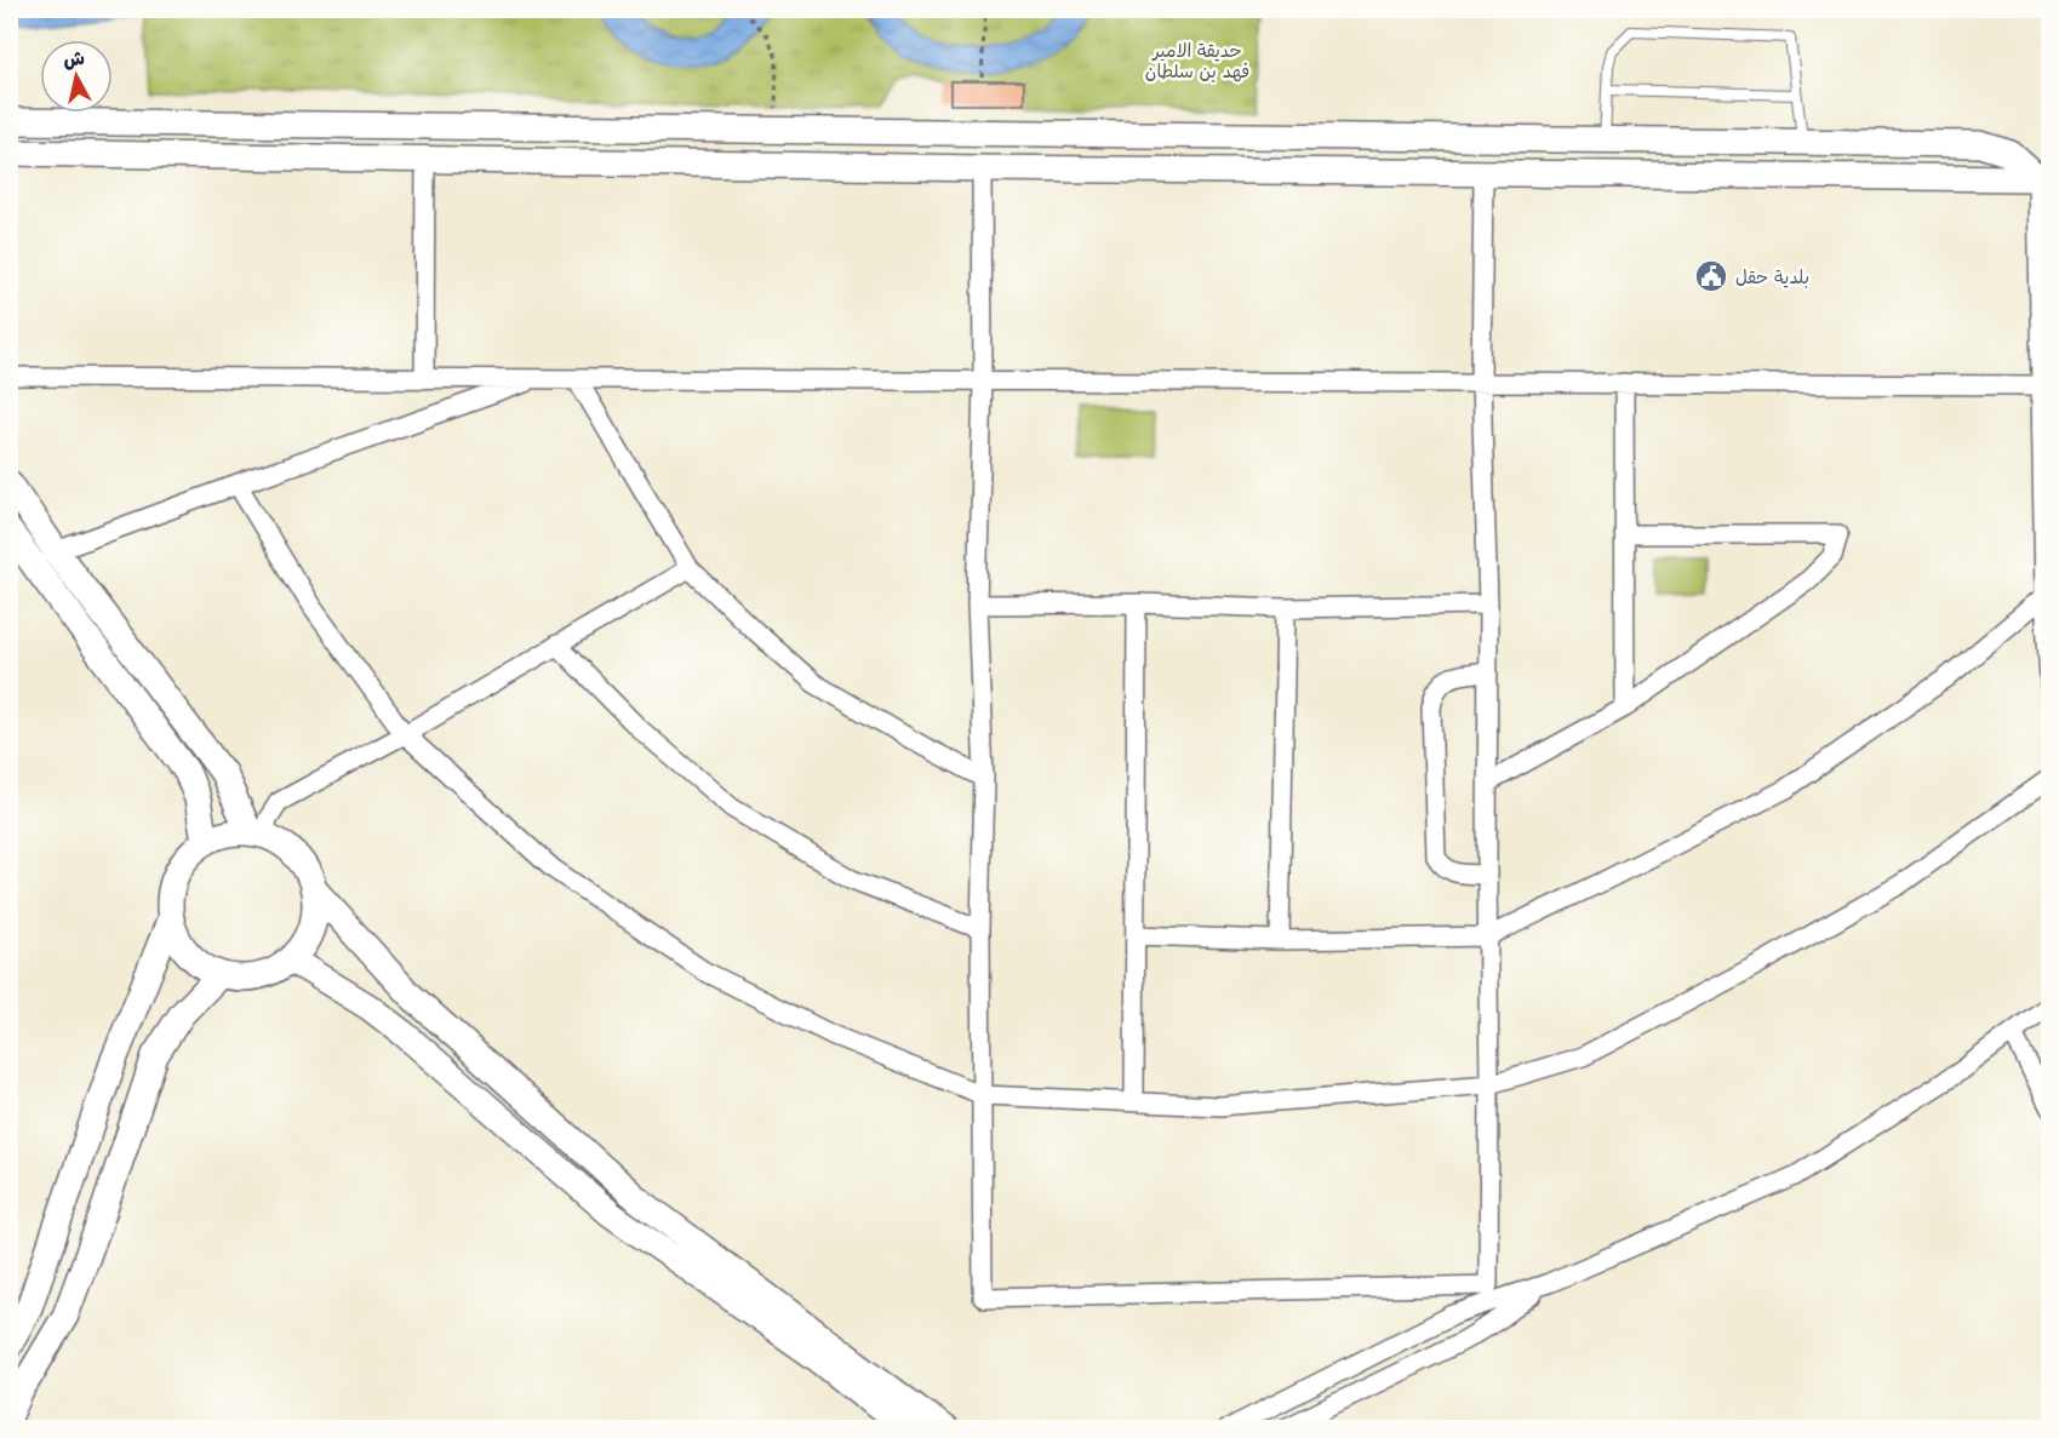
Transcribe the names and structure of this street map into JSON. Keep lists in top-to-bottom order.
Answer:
{
  "parks": ["حديقة الامير فهد بن سلطان"],
  "places": {
    "public building": ["بلدية حقل"]
  },
  "north": "top"
}
